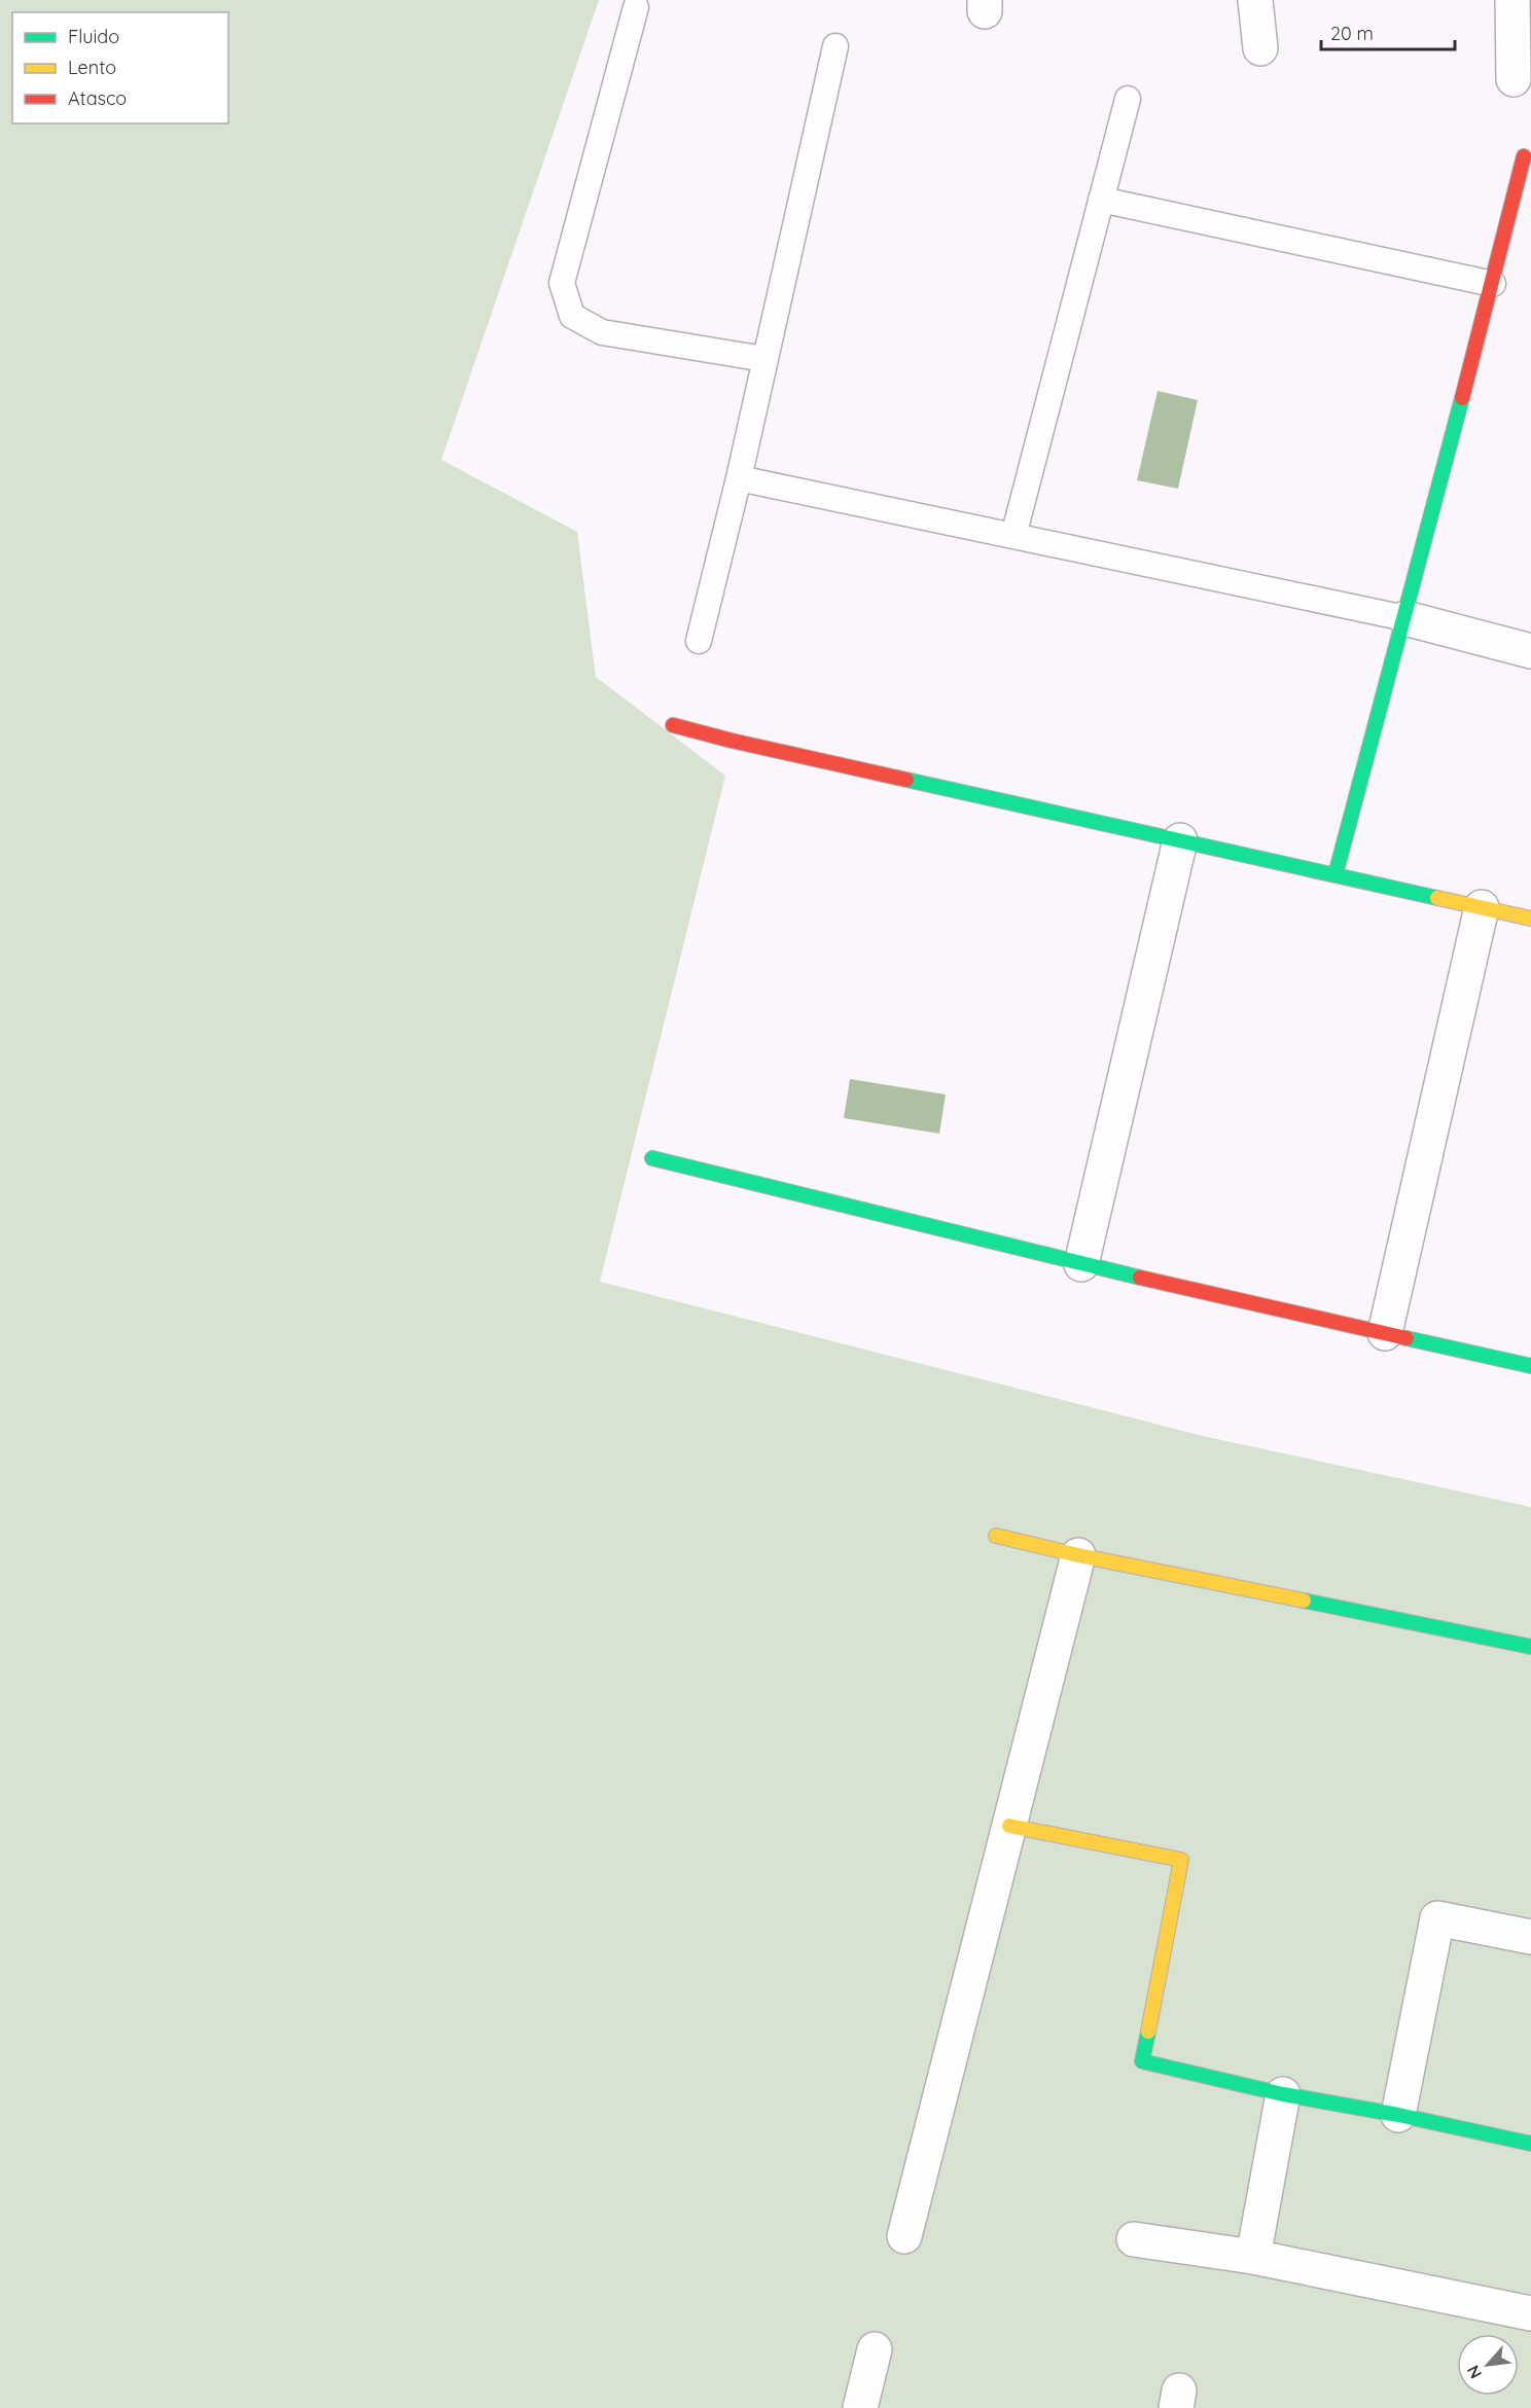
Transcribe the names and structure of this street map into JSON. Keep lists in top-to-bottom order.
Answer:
{
  "legend": ["Fluido", "Lento", "Atasco"],
  "scale_bar": "20 m",
  "north": "bottom left"
}
